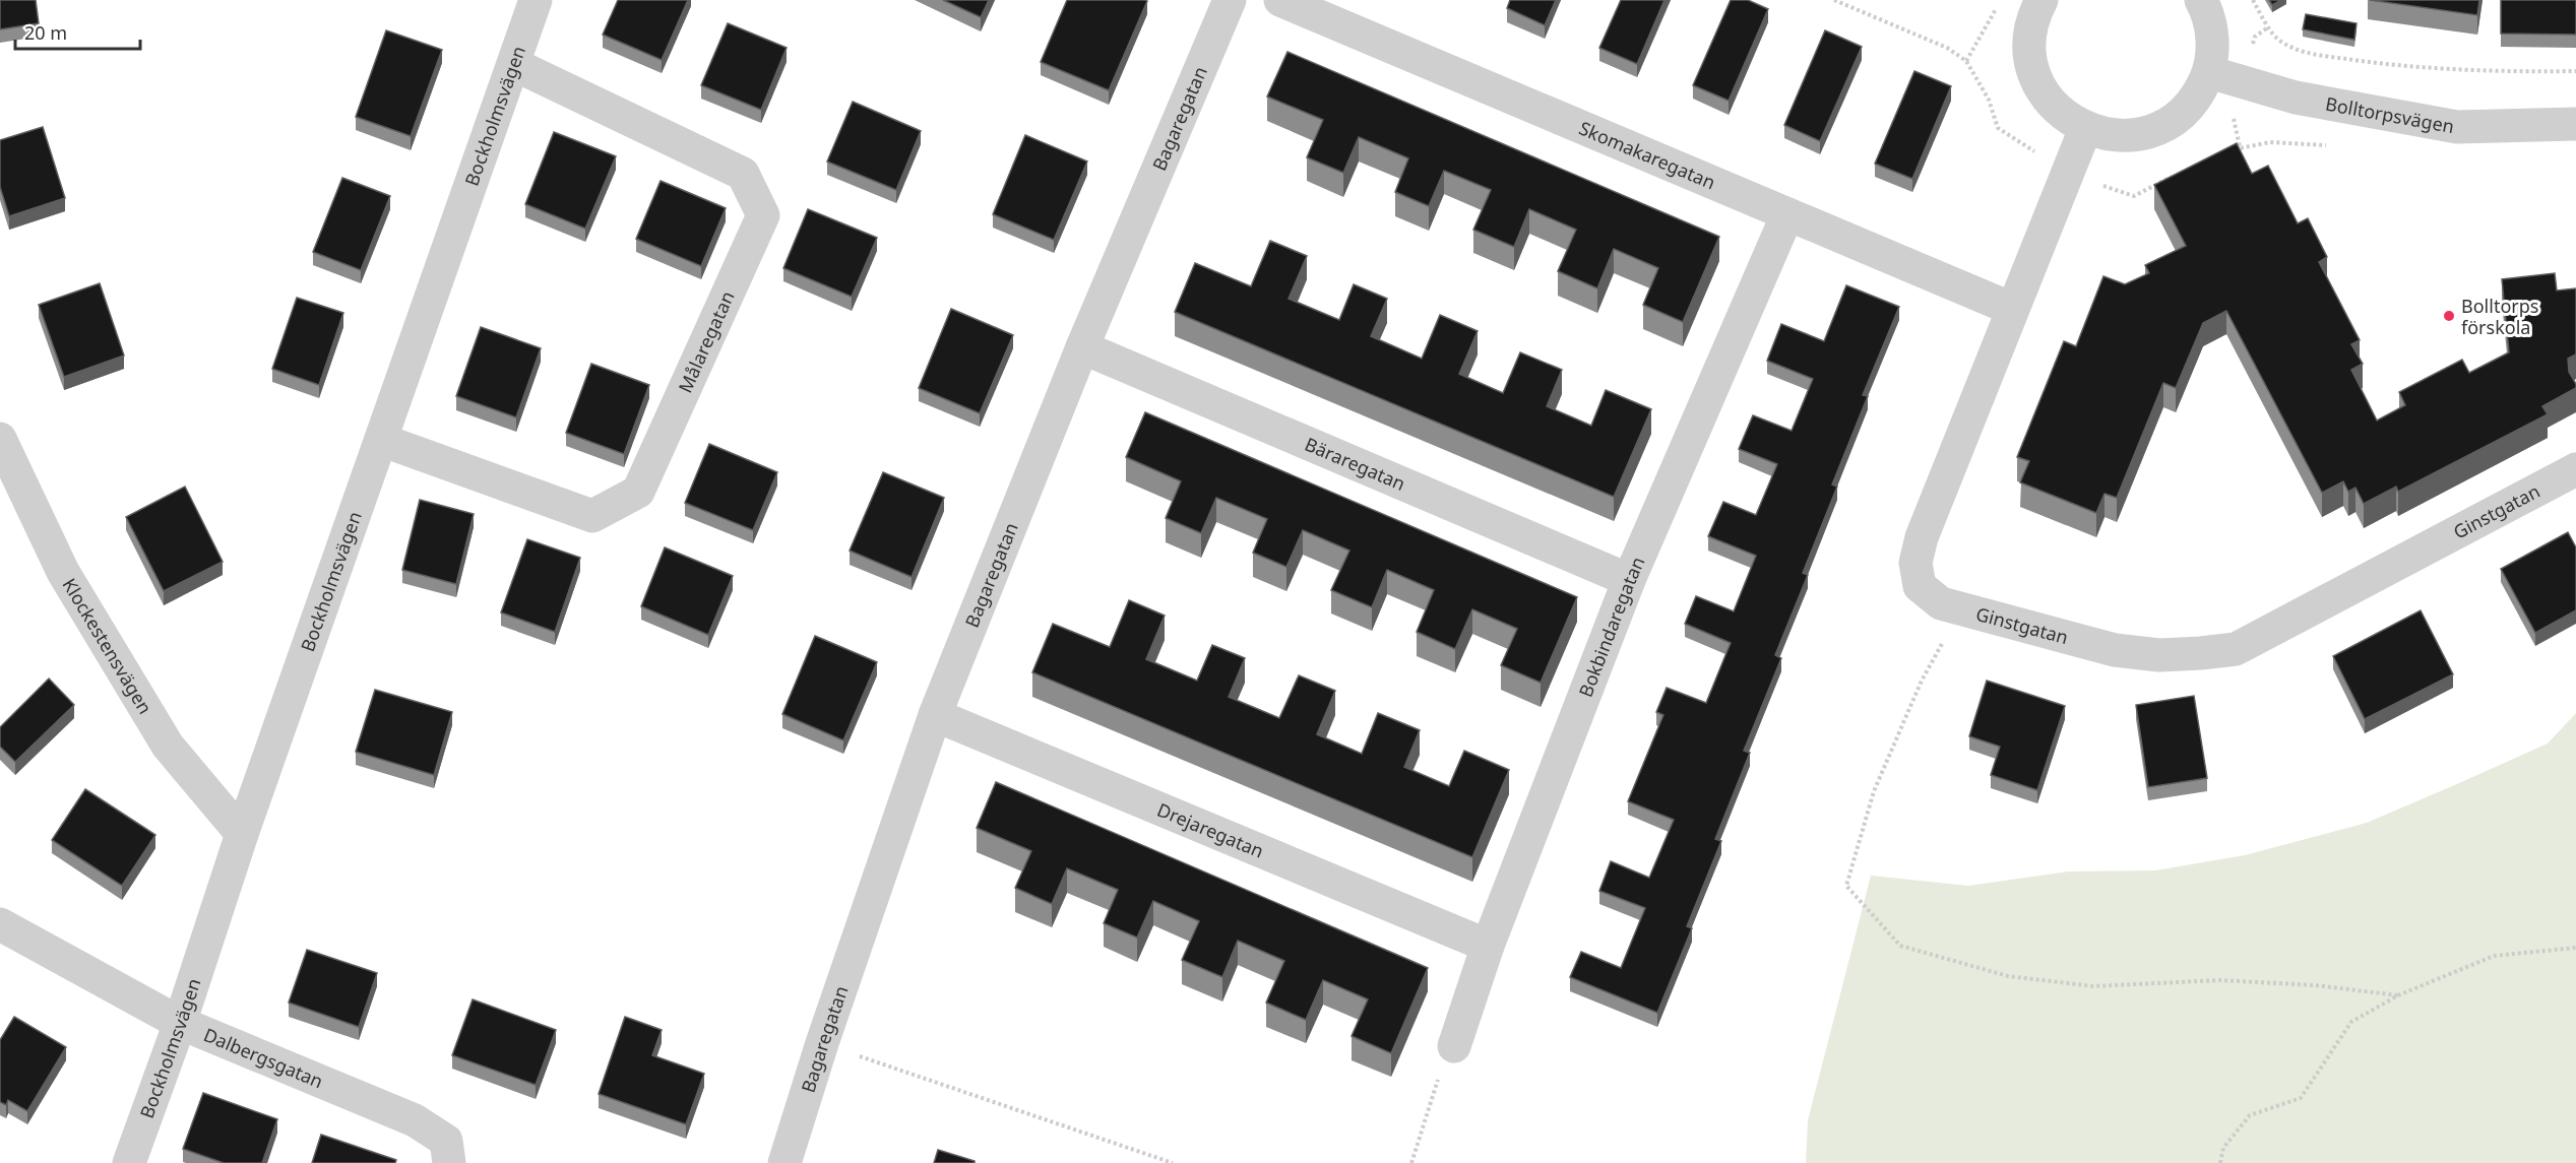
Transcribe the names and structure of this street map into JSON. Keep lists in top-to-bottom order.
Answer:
{
  "streets": {
    "street": [
      "Bolltorpsvägen",
      "Bockholmsvägen",
      "Bagaregatan",
      "Skomakaregatan",
      "Målaregatan",
      "Bäraregatan",
      "Ginstgatan",
      "Bokbindaregatan",
      "Klockestensvägen",
      "Drejaregatan",
      "Dalbergsgatan"
    ]
  },
  "crossings": [
    ["Bockholmsvägen", "Målaregatan"],
    ["Bockholmsvägen", "Klockestensvägen"],
    ["Bockholmsvägen", "Dalbergsgatan"],
    ["Bagaregatan", "Bäraregatan"],
    ["Bagaregatan", "Drejaregatan"],
    ["Skomakaregatan", "Ginstgatan"],
    ["Skomakaregatan", "Bokbindaregatan"],
    ["Bäraregatan", "Bokbindaregatan"],
    ["Bokbindaregatan", "Drejaregatan"]
  ],
  "places": ["Bolltorps förskola"],
  "scale_bar": "20 m"
}
